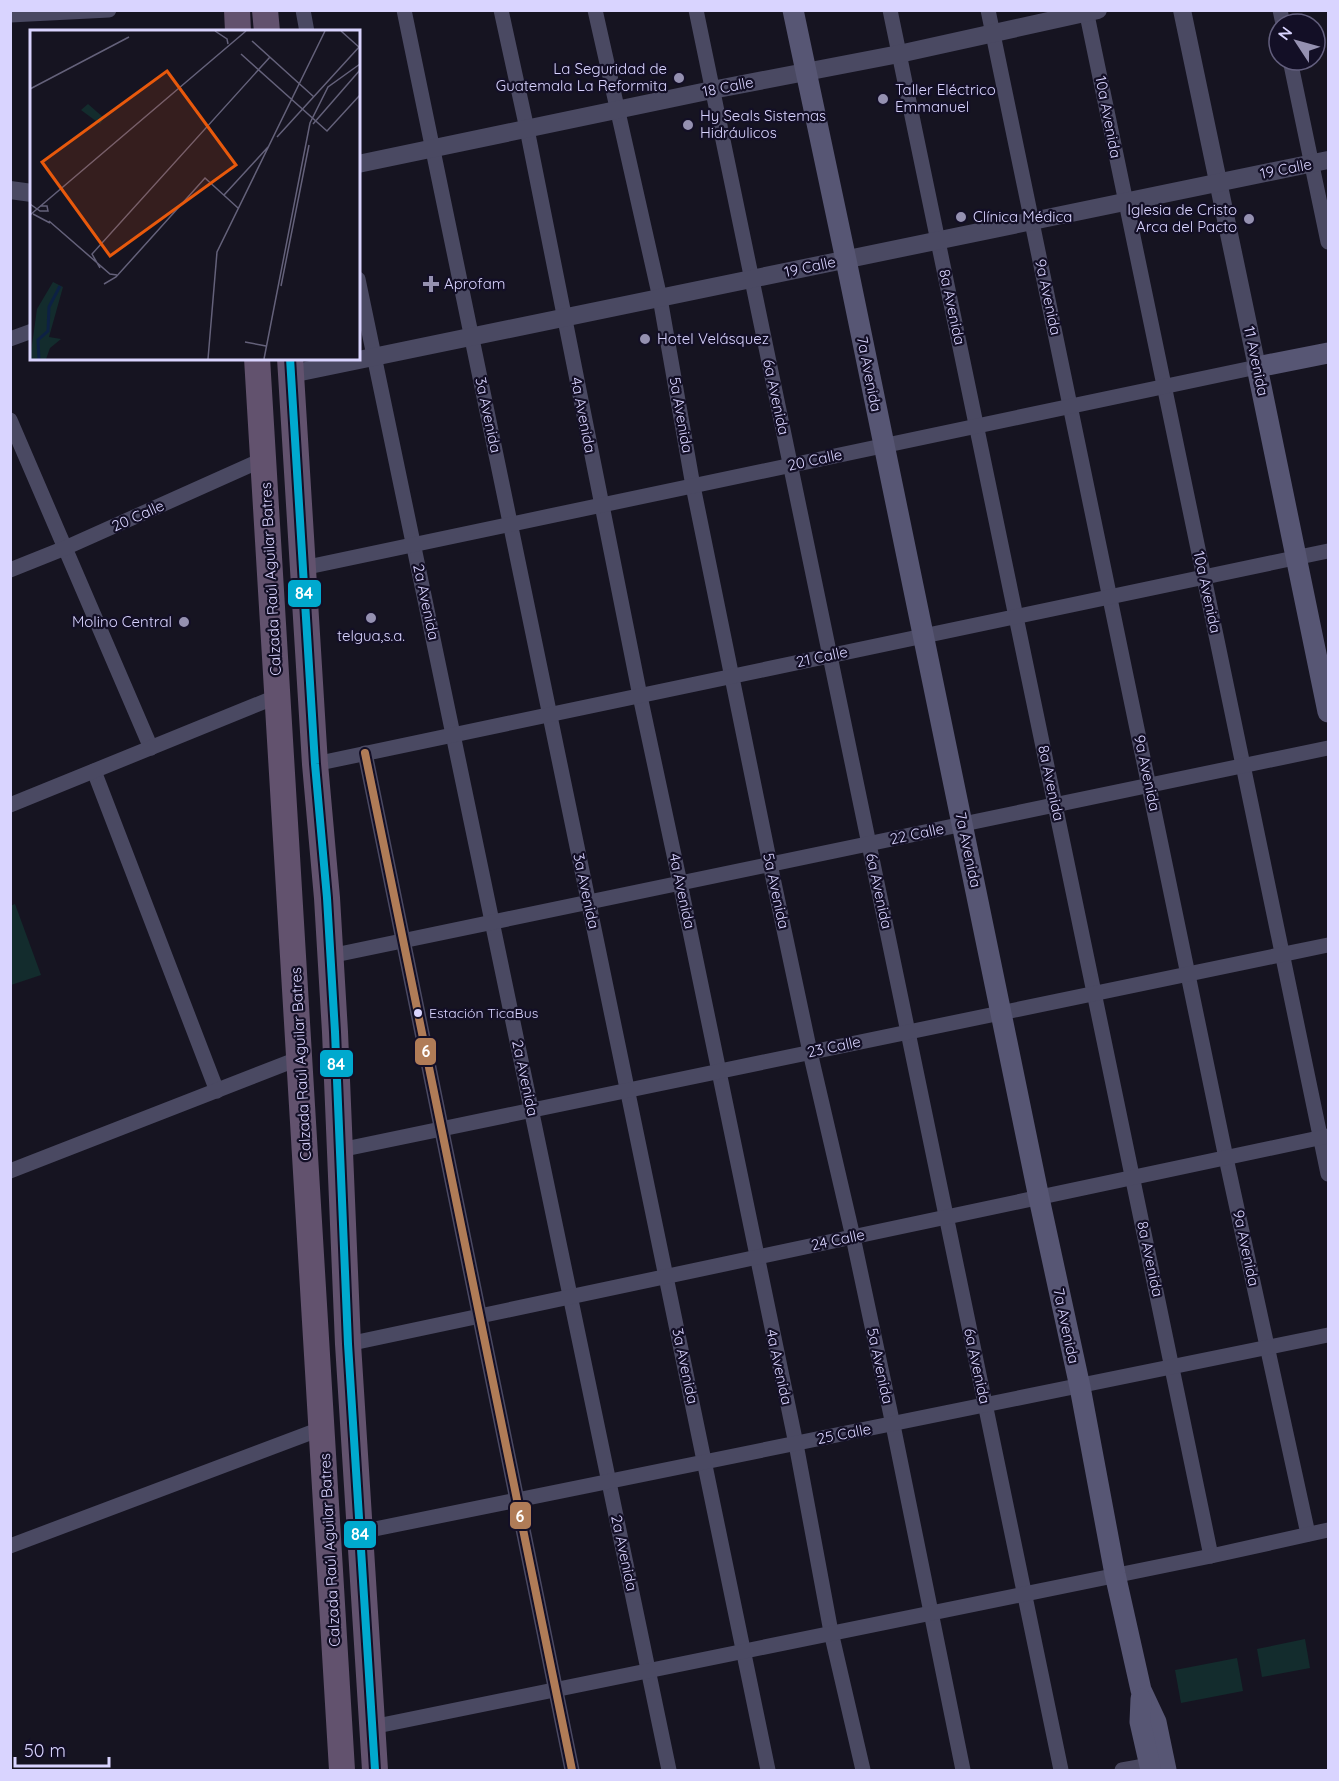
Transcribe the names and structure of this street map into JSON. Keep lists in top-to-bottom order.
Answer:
{
  "streets": {
    "highway": ["Calzada Raúl Aguilar Batres"],
    "main road": ["11 Avenida", "7a Avenida", "20 Calle"],
    "street": [
      "18 Calle",
      "10a Avenida",
      "19 Calle",
      "9a Avenida",
      "8a Avenida",
      "6a Avenida",
      "3a Avenida",
      "4a Avenida",
      "5a Avenida",
      "2a Avenida",
      "21 Calle",
      "22 Calle",
      "23 Calle",
      "24 Calle",
      "25 Calle"
    ]
  },
  "crossings": [
    ["18 Calle", "10a Avenida"],
    ["18 Calle", "9a Avenida"],
    ["18 Calle", "8a Avenida"],
    ["18 Calle", "7a Avenida"],
    ["18 Calle", "6a Avenida"],
    ["18 Calle", "3a Avenida"],
    ["18 Calle", "4a Avenida"],
    ["18 Calle", "5a Avenida"],
    ["10a Avenida", "19 Calle"],
    ["10a Avenida", "20 Calle"],
    ["10a Avenida", "21 Calle"],
    ["10a Avenida", "22 Calle"],
    ["10a Avenida", "23 Calle"],
    ["10a Avenida", "24 Calle"],
    ["19 Calle", "9a Avenida"],
    ["19 Calle", "8a Avenida"],
    ["19 Calle", "11 Avenida"],
    ["19 Calle", "7a Avenida"],
    ["19 Calle", "6a Avenida"],
    ["19 Calle", "3a Avenida"],
    ["19 Calle", "4a Avenida"],
    ["19 Calle", "5a Avenida"],
    ["19 Calle", "Calzada Raúl Aguilar Batres"],
    ["19 Calle", "2a Avenida"],
    ["9a Avenida", "20 Calle"],
    ["9a Avenida", "21 Calle"],
    ["9a Avenida", "22 Calle"],
    ["9a Avenida", "23 Calle"],
    ["9a Avenida", "24 Calle"],
    ["9a Avenida", "25 Calle"],
    ["8a Avenida", "20 Calle"],
    ["8a Avenida", "21 Calle"],
    ["8a Avenida", "22 Calle"],
    ["8a Avenida", "23 Calle"],
    ["8a Avenida", "24 Calle"],
    ["8a Avenida", "25 Calle"],
    ["11 Avenida", "20 Calle"],
    ["11 Avenida", "21 Calle"],
    ["7a Avenida", "20 Calle"],
    ["7a Avenida", "21 Calle"],
    ["7a Avenida", "22 Calle"],
    ["7a Avenida", "23 Calle"],
    ["7a Avenida", "24 Calle"],
    ["7a Avenida", "25 Calle"],
    ["6a Avenida", "20 Calle"],
    ["6a Avenida", "21 Calle"],
    ["6a Avenida", "22 Calle"],
    ["6a Avenida", "23 Calle"],
    ["6a Avenida", "24 Calle"],
    ["6a Avenida", "25 Calle"],
    ["3a Avenida", "20 Calle"],
    ["3a Avenida", "21 Calle"],
    ["3a Avenida", "22 Calle"],
    ["3a Avenida", "23 Calle"],
    ["3a Avenida", "24 Calle"],
    ["3a Avenida", "25 Calle"],
    ["4a Avenida", "20 Calle"],
    ["4a Avenida", "21 Calle"],
    ["4a Avenida", "22 Calle"],
    ["4a Avenida", "23 Calle"],
    ["4a Avenida", "24 Calle"],
    ["4a Avenida", "25 Calle"],
    ["5a Avenida", "20 Calle"],
    ["5a Avenida", "21 Calle"],
    ["5a Avenida", "22 Calle"],
    ["5a Avenida", "23 Calle"],
    ["5a Avenida", "24 Calle"],
    ["5a Avenida", "25 Calle"],
    ["20 Calle", "Calzada Raúl Aguilar Batres"],
    ["20 Calle", "2a Avenida"],
    ["Calzada Raúl Aguilar Batres", "21 Calle"],
    ["Calzada Raúl Aguilar Batres", "22 Calle"],
    ["Calzada Raúl Aguilar Batres", "23 Calle"],
    ["Calzada Raúl Aguilar Batres", "24 Calle"],
    ["Calzada Raúl Aguilar Batres", "25 Calle"],
    ["2a Avenida", "21 Calle"],
    ["2a Avenida", "22 Calle"],
    ["2a Avenida", "23 Calle"],
    ["2a Avenida", "24 Calle"],
    ["2a Avenida", "25 Calle"]
  ],
  "places": {
    "other": [
      "La Seguridad de Guatemala La Reformita",
      "Taller Eléctrico Emmanuel",
      "Hy Seals Sistemas Hidráulicos",
      "Clínica Médica",
      "Iglesia de Cristo Arca del Pacto",
      "Hotel Velásquez",
      "telgua,s.a.",
      "Molino Central",
      "Estación TicaBus"
    ],
    "health": ["Aprofam"]
  },
  "lines": ["transit line 84", "transit line 6"],
  "scale_bar": "50 m",
  "north": "top left"
}
